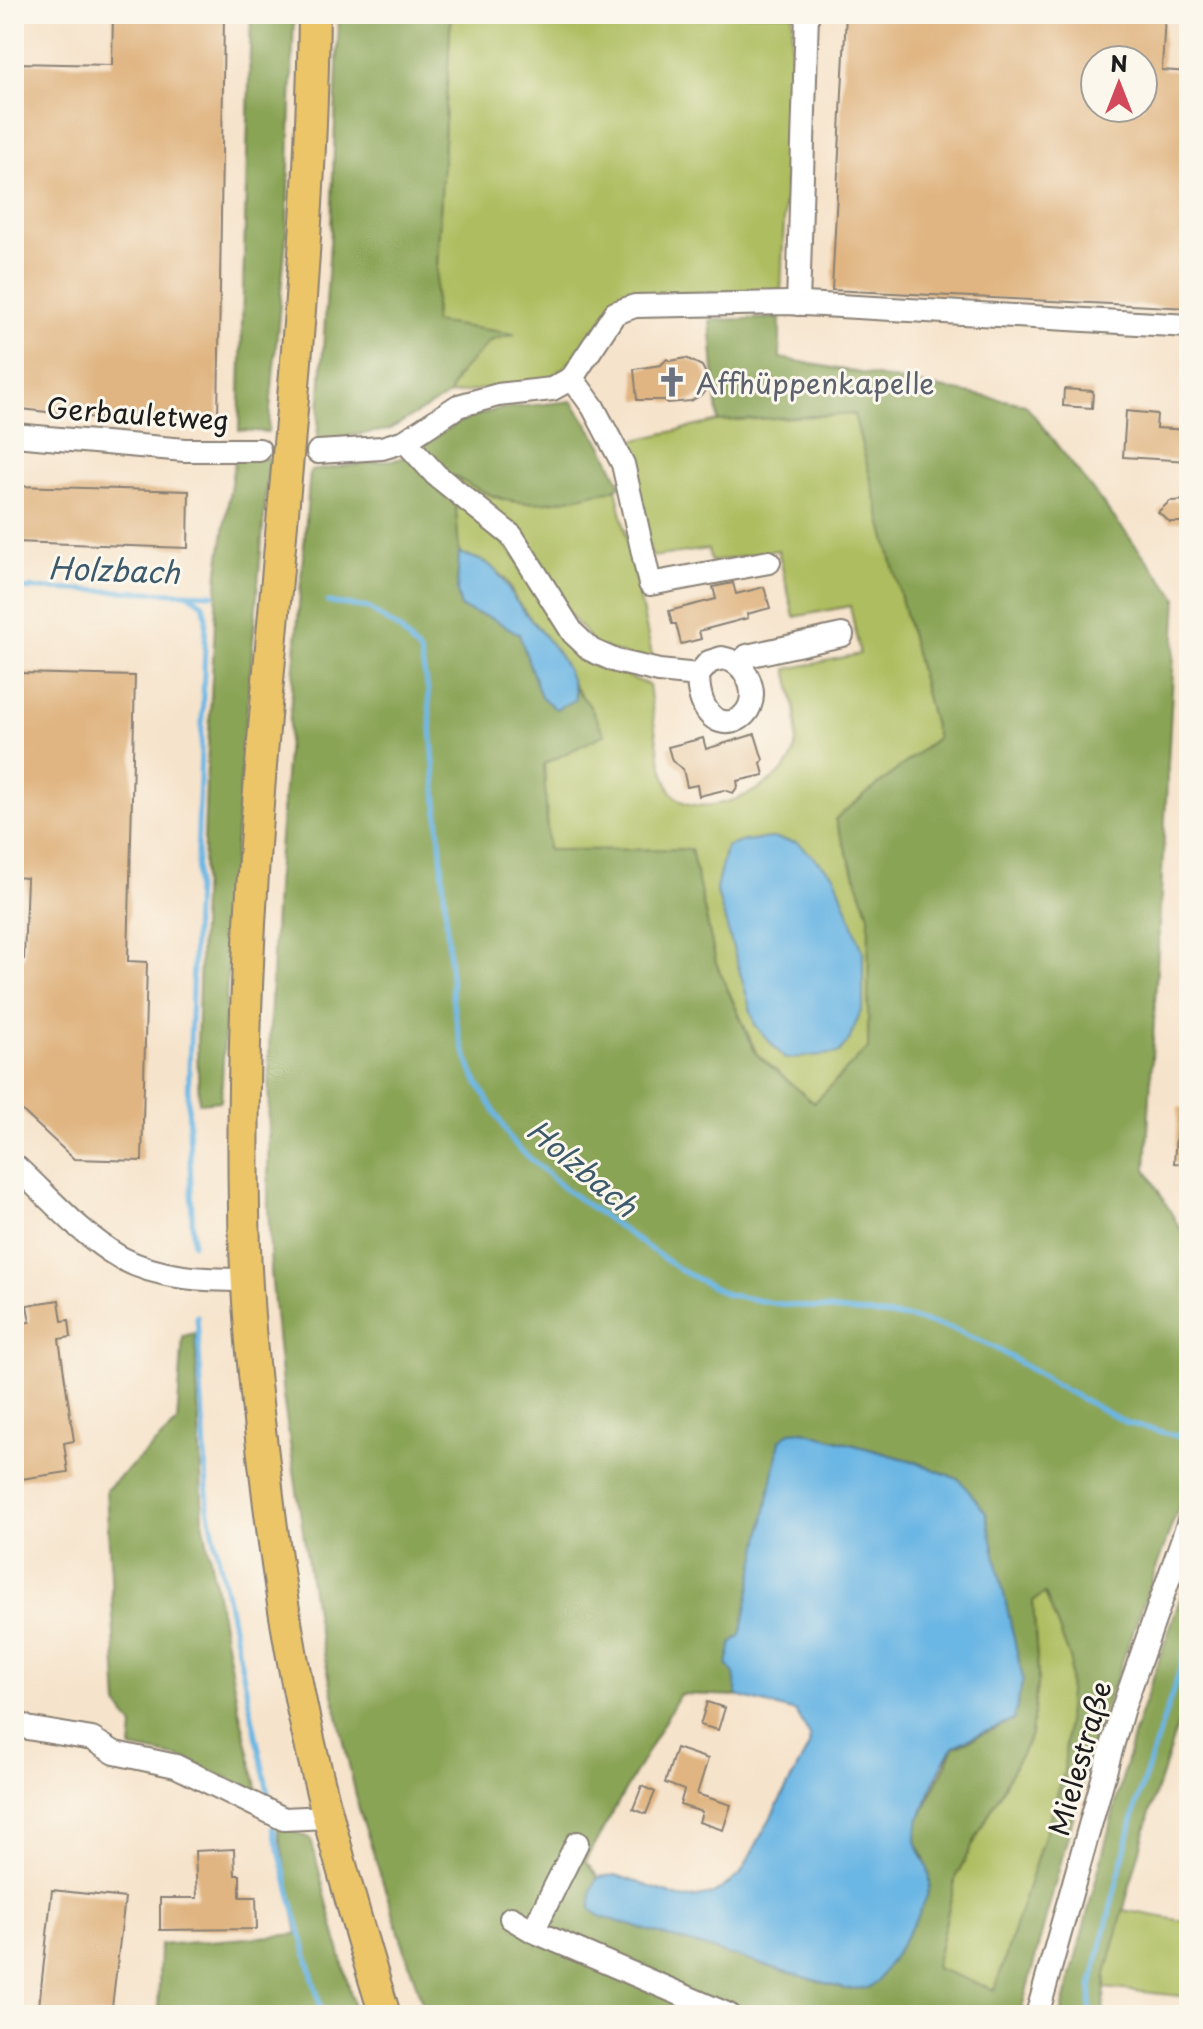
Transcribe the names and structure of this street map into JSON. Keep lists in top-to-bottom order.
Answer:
{
  "streets": {
    "street": ["Gerbauletweg", "Mielestraße"]
  },
  "water": ["Holzbach"],
  "places": {
    "church": ["Affhüppenkapelle"]
  },
  "north": "top"
}
